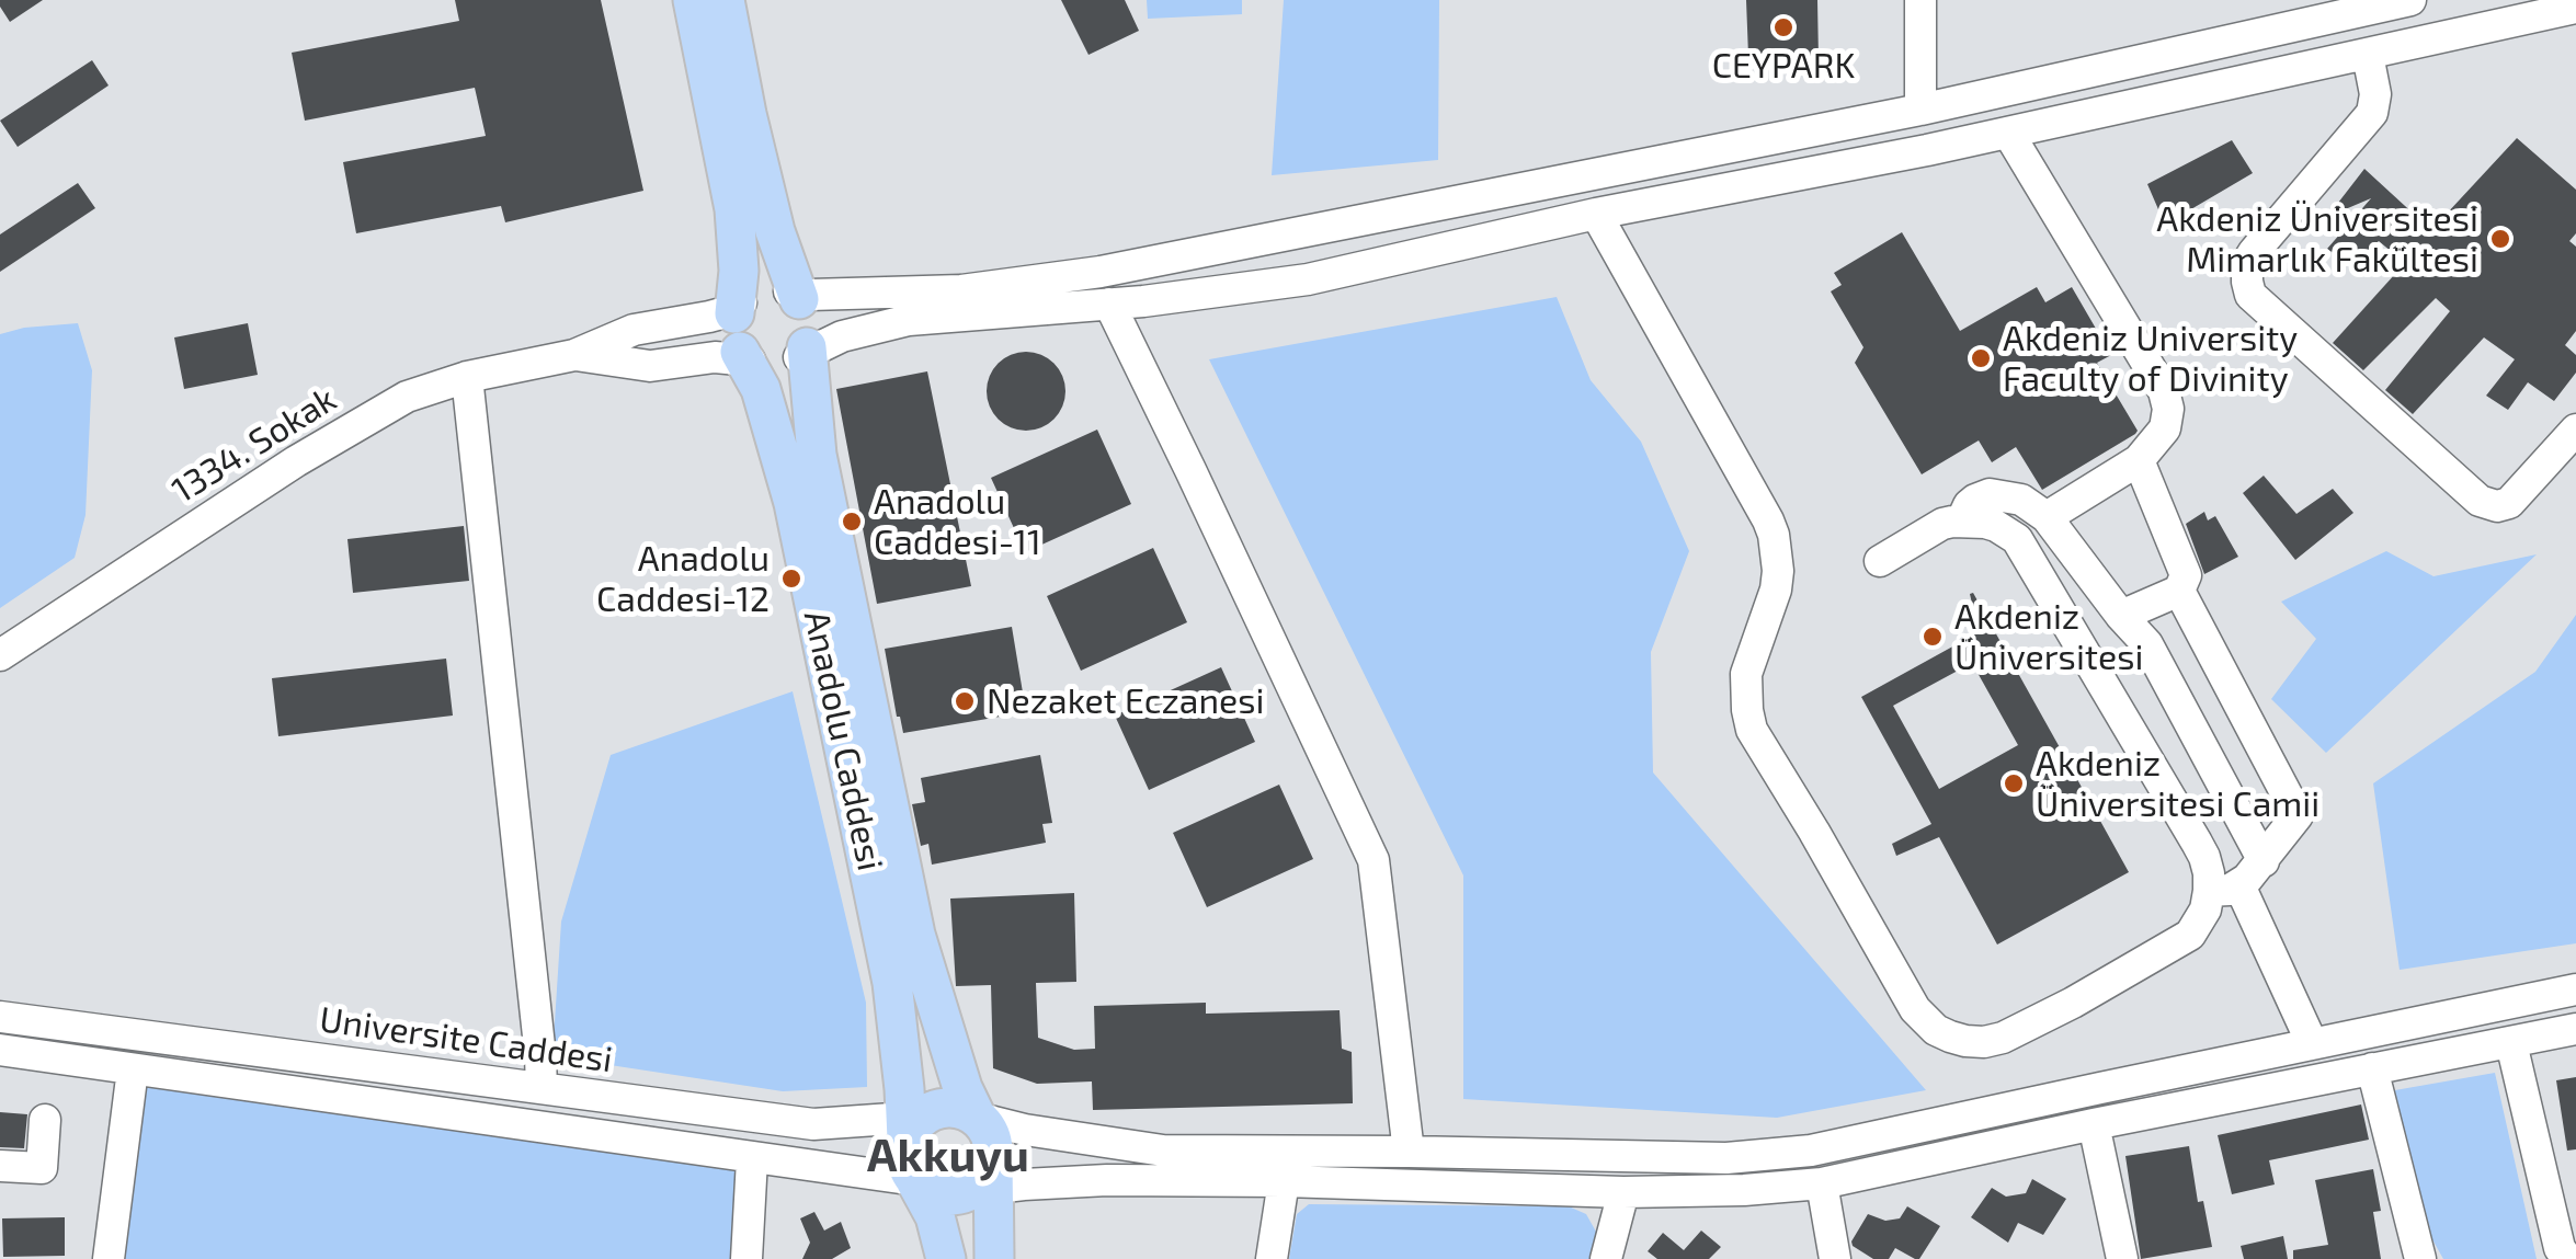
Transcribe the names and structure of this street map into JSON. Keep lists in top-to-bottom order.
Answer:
{
  "streets": {
    "main road": ["Anadolu Caddesi"],
    "street": ["1334. Sokak", "Universite Caddesi"]
  },
  "crossings": [
    ["1334. Sokak", "Anadolu Caddesi"],
    ["Anadolu Caddesi", "Universite Caddesi"]
  ],
  "districts": ["Akkuyu"],
  "places": [
    "CEYPARK",
    "Akdeniz Üniversitesi Mimarlık Fakültesi",
    "Akdeniz University Faculty of Divinity",
    "Anadolu Caddesi-11",
    "Anadolu Caddesi-12",
    "Akdeniz Üniversitesi",
    "Nezaket Eczanesi",
    "Akdeniz Üniversitesi Camii"
  ]
}
